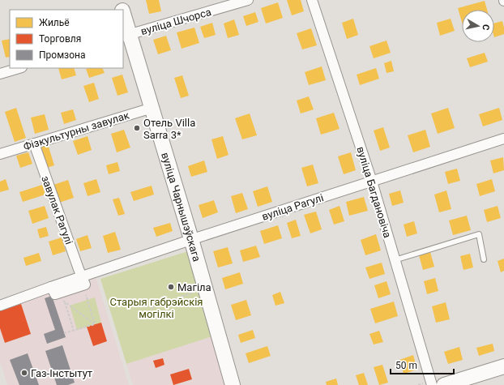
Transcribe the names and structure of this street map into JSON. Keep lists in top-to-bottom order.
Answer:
{
  "streets": {
    "main road": ["вуліца Чарнышэўскага"],
    "street": [
      "вуліца Шчорса",
      "Фізкультурны завулак",
      "вуліца Багдановіча",
      "вуліца Рагулі",
      "завулак Рагулі"
    ]
  },
  "crossings": [
    ["вуліца Шчорса", "вуліца Чарнышэўскага"],
    ["Фізкультурны завулак", "вуліца Чарнышэўскага"],
    ["Фізкультурны завулак", "завулак Рагулі"],
    ["вуліца Багдановіча", "вуліца Рагулі"],
    ["вуліца Чарнышэўскага", "вуліца Рагулі"],
    ["вуліца Рагулі", "завулак Рагулі"]
  ],
  "parks": ["Старыя габрэйскія могілкі"],
  "places": ["Отель Villa Sarra 3*", "Магіла", "Газ-Інстытут"],
  "legend": ["Жильё", "Торговля", "Промзона"],
  "scale_bar": "50 m",
  "north": "right"
}
